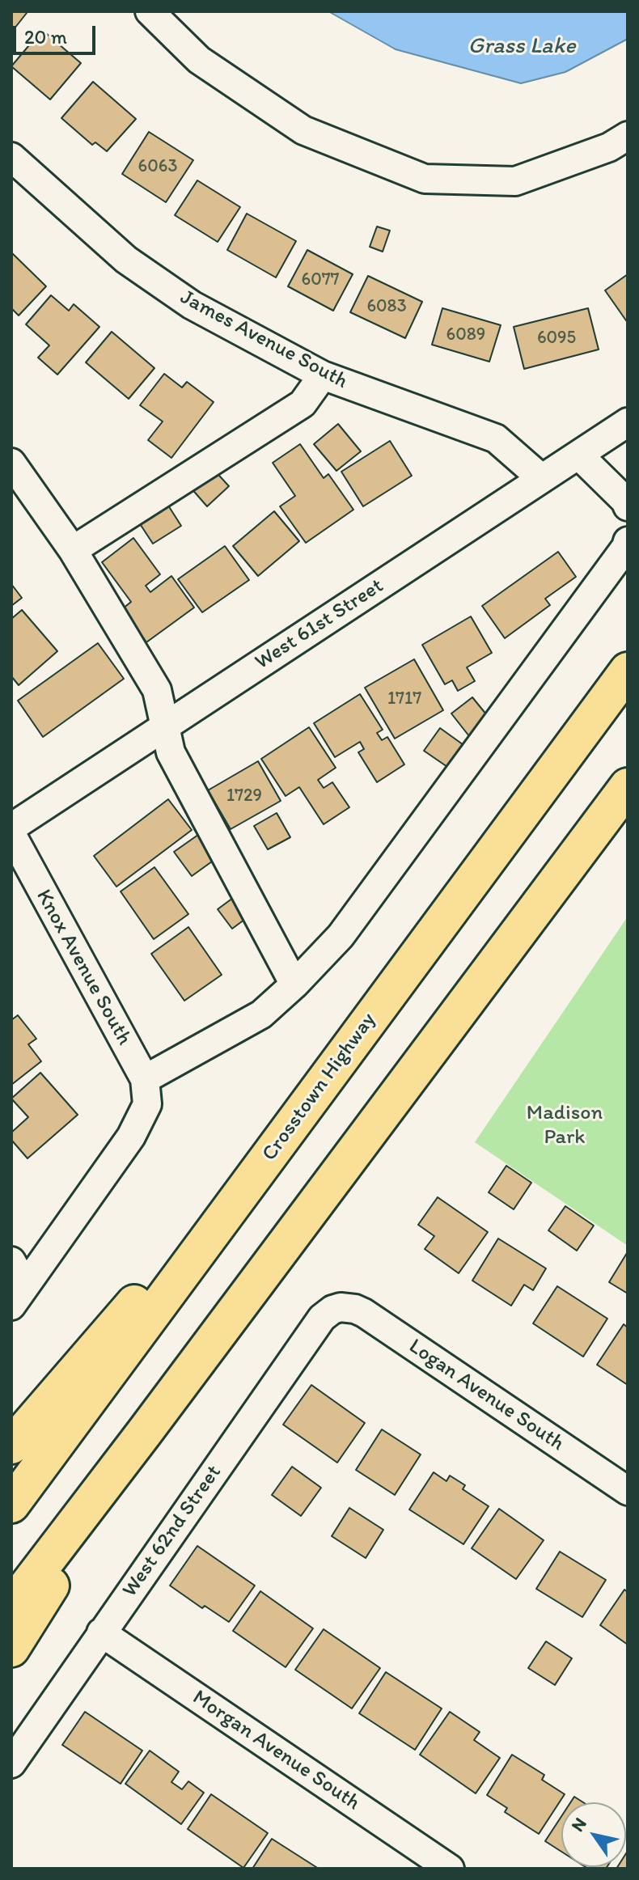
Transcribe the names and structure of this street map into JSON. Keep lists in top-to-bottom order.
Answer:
{
  "streets": {
    "highway": ["Crosstown Highway"],
    "street": [
      "James Avenue South",
      "West 61st Street",
      "Knox Avenue South",
      "Logan Avenue South",
      "West 62nd Street",
      "Morgan Avenue South"
    ]
  },
  "crossings": [
    ["James Avenue South", "West 61st Street"],
    ["Logan Avenue South", "West 62nd Street"],
    ["West 62nd Street", "Morgan Avenue South"]
  ],
  "water": ["Grass Lake"],
  "parks": ["Madison Park"],
  "house_numbers": [
    "6063",
    "6077",
    "6083",
    "6089",
    "6095",
    "1717",
    "1729"
  ],
  "scale_bar": "20 m",
  "north": "top left"
}
